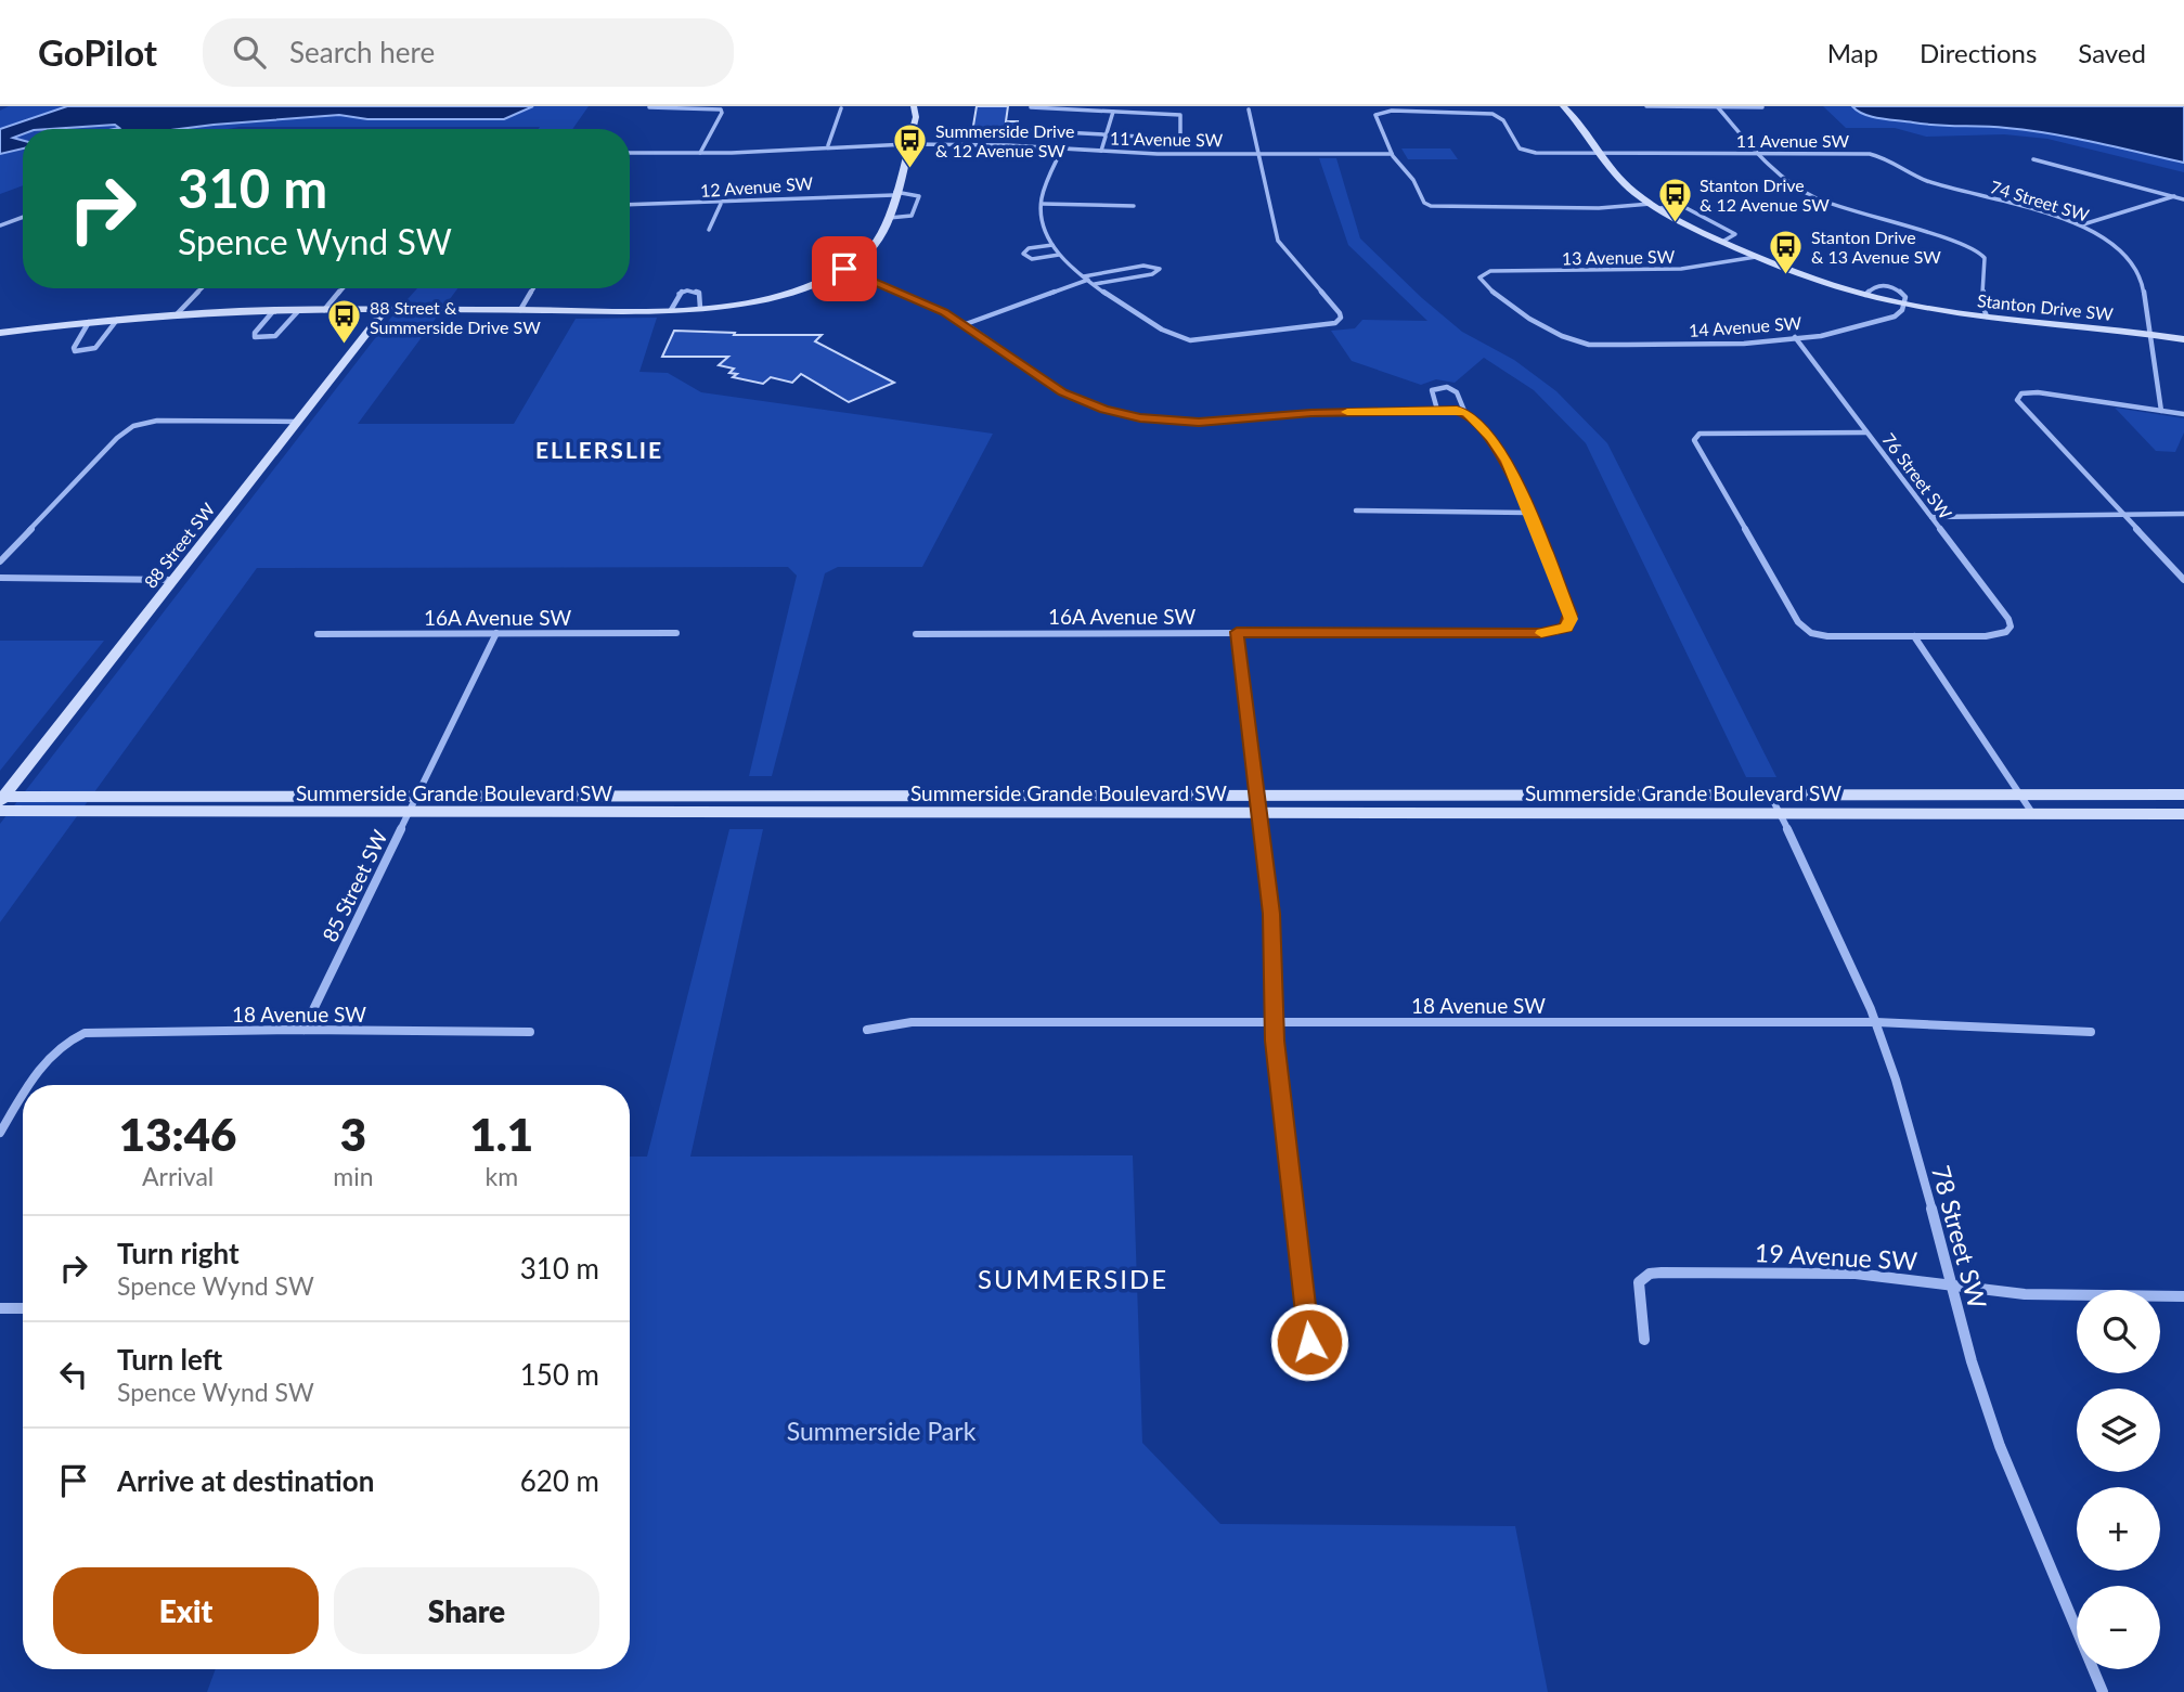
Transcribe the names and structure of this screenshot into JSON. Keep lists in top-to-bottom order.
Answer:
{
  "streets": {
    "street": [
      "11 Avenue SW",
      "12 Avenue SW",
      "74 Street SW",
      "13 Avenue SW",
      "Stanton Drive SW",
      "14 Avenue SW",
      "76 Street SW",
      "88 Street SW",
      "16A Avenue SW",
      "Summerside Grande Boulevard SW",
      "85 Street SW",
      "18 Avenue SW",
      "78 Street SW",
      "19 Avenue SW"
    ]
  },
  "crossings": [
    ["11 Avenue SW", "74 Street SW"],
    ["11 Avenue SW", "Stanton Drive SW"],
    ["74 Street SW", "Stanton Drive SW"],
    ["13 Avenue SW", "Stanton Drive SW"],
    ["13 Avenue SW", "14 Avenue SW"],
    ["Stanton Drive SW", "14 Avenue SW"],
    ["14 Avenue SW", "76 Street SW"],
    ["88 Street SW", "Summerside Grande Boulevard SW"],
    ["16A Avenue SW", "85 Street SW"],
    ["Summerside Grande Boulevard SW", "85 Street SW"],
    ["Summerside Grande Boulevard SW", "78 Street SW"],
    ["85 Street SW", "18 Avenue SW"],
    ["18 Avenue SW", "78 Street SW"],
    ["78 Street SW", "19 Avenue SW"]
  ],
  "districts": ["ELLERSLIE", "SUMMERSIDE"],
  "parks": ["Summerside Park"],
  "places": {
    "bus stop": [
      "Summerside Drive & 12 Avenue SW",
      "Stanton Drive & 12 Avenue SW",
      "Stanton Drive & 13 Avenue SW",
      "88 Street & Summerside Drive SW"
    ]
  },
  "page": {
    "header": "GoPilot",
    "search": "Search here",
    "nav": ["Map", "Directions", "Saved"],
    "turn": ["310 m", "Spence Wynd SW"],
    "eta": [
      "13:46",
      "Arrival",
      "3",
      "min",
      "1.1",
      "km"
    ],
    "list": [
      {
        "name": "Turn right",
        "note": "Spence Wynd SW",
        "value": "310 m"
      },
      {
        "name": "Turn left",
        "note": "Spence Wynd SW",
        "value": "150 m"
      },
      {
        "name": "Arrive at destination",
        "value": "620 m"
      }
    ],
    "map_buttons": ["+", "−"],
    "buttons": ["Exit", "Share"]
  }
}
